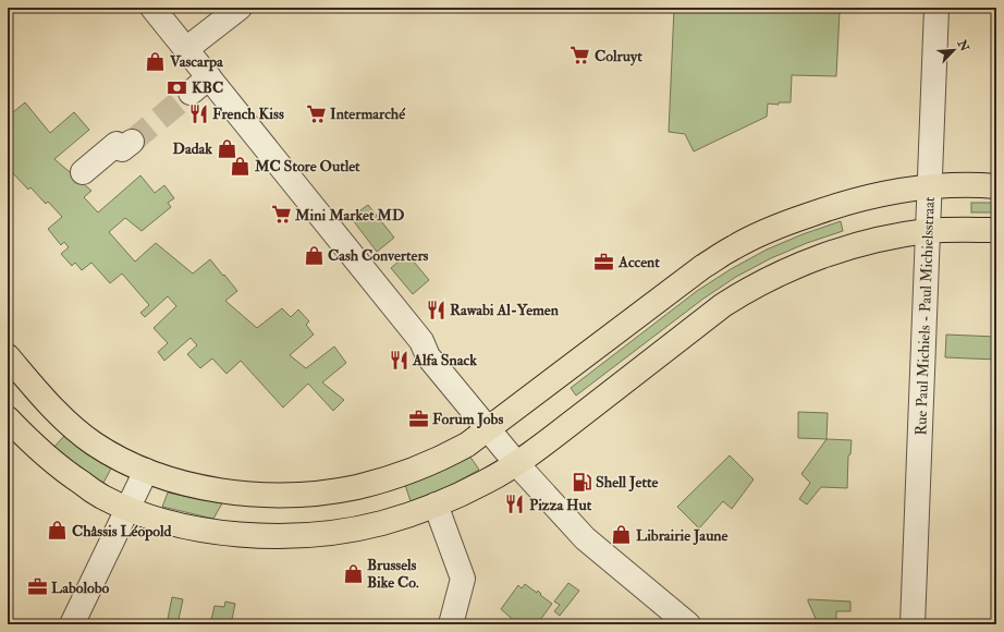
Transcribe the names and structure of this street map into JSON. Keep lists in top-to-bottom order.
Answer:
{
  "streets": {
    "street": ["Rue Paul Michiels - Paul Michielsstraat"]
  },
  "places": {
    "supermarket": ["Colruyt", "Intermarché", "Mini Market MD"],
    "shop": [
      "Vascarpa",
      "Dadak",
      "MC Store Outlet",
      "Cash Converters",
      "Châssis Léopold",
      "Librairie Jaune",
      "Brussels Bike Co."
    ],
    "bank": ["KBC"],
    "restaurant": [
      "French Kiss",
      "Rawabi Al-Yemen",
      "Alfa Snack",
      "Pizza Hut"
    ],
    "office": ["Accent", "Forum Jobs", "Labolobo"],
    "fuel station": ["Shell Jette"]
  },
  "north": "top right"
}
